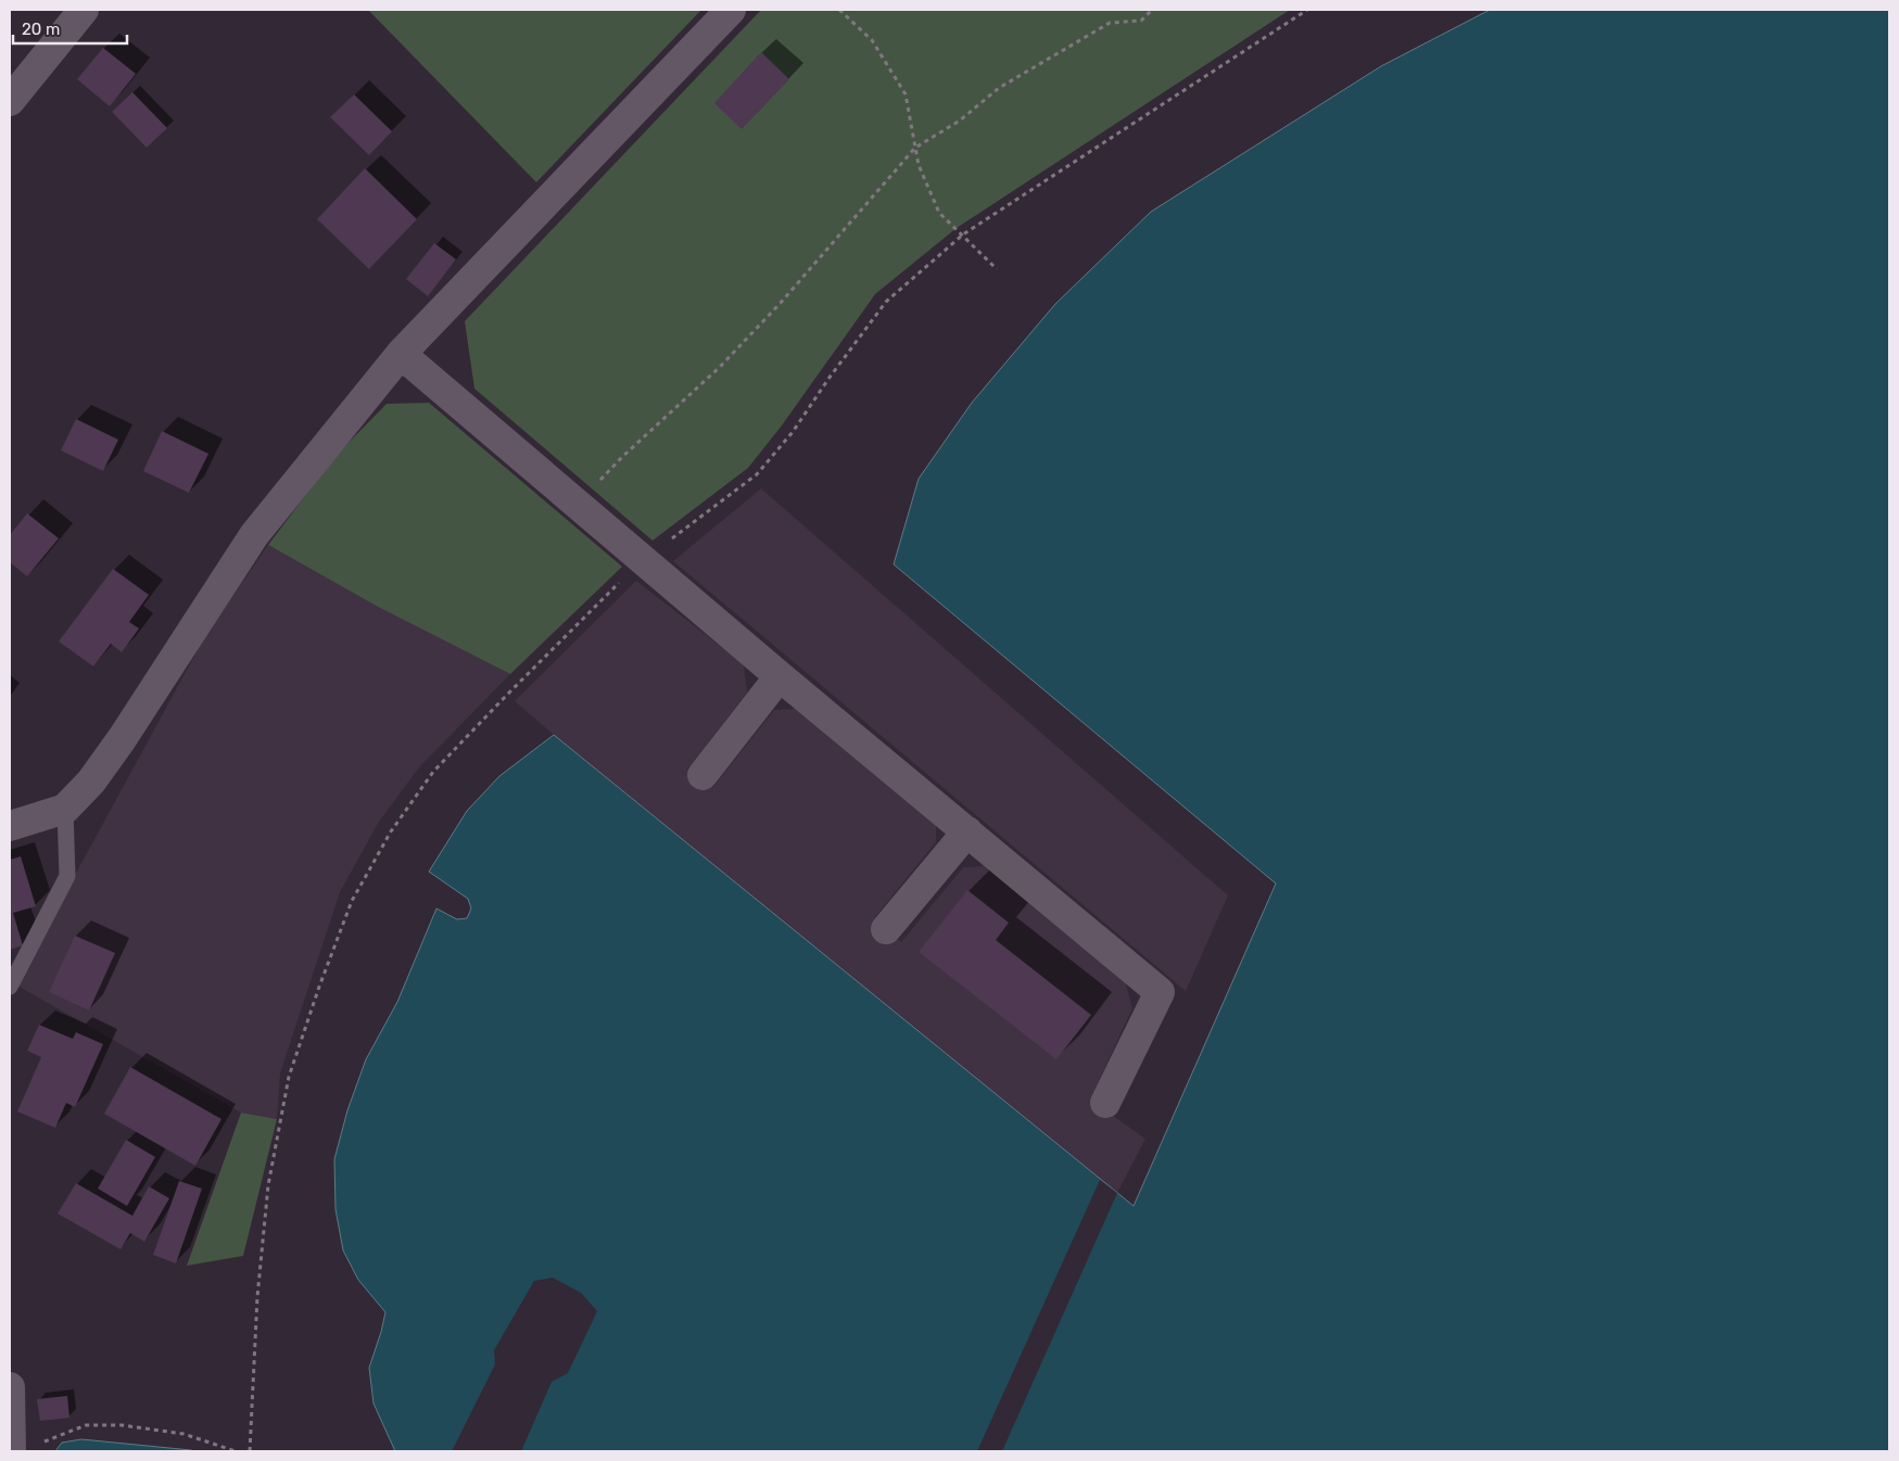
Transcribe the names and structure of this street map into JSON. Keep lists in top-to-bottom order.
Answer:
{
  "scale_bar": "20 m"
}
